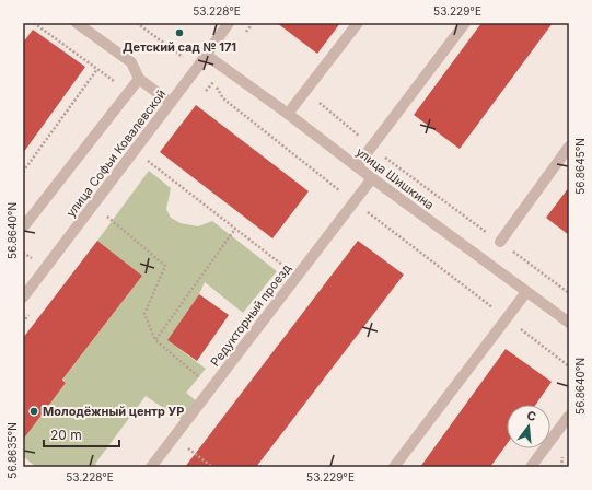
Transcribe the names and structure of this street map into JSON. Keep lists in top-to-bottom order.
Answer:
{
  "streets": {
    "street": ["улица Софьи Ковалевской", "улица Шишкина", "Редукторный проезд"]
  },
  "crossings": [
    ["улица Софьи Ковалевской", "улица Шишкина"],
    ["улица Шишкина", "Редукторный проезд"]
  ],
  "places": ["Детский сад № 171", "Молодёжный центр УР"],
  "scale_bar": "20 m",
  "north": "top",
  "coordinates": [
    "53.228°E",
    "53.229°E",
    "56.8645°N",
    "56.8640°N",
    "56.8635°N"
  ]
}
